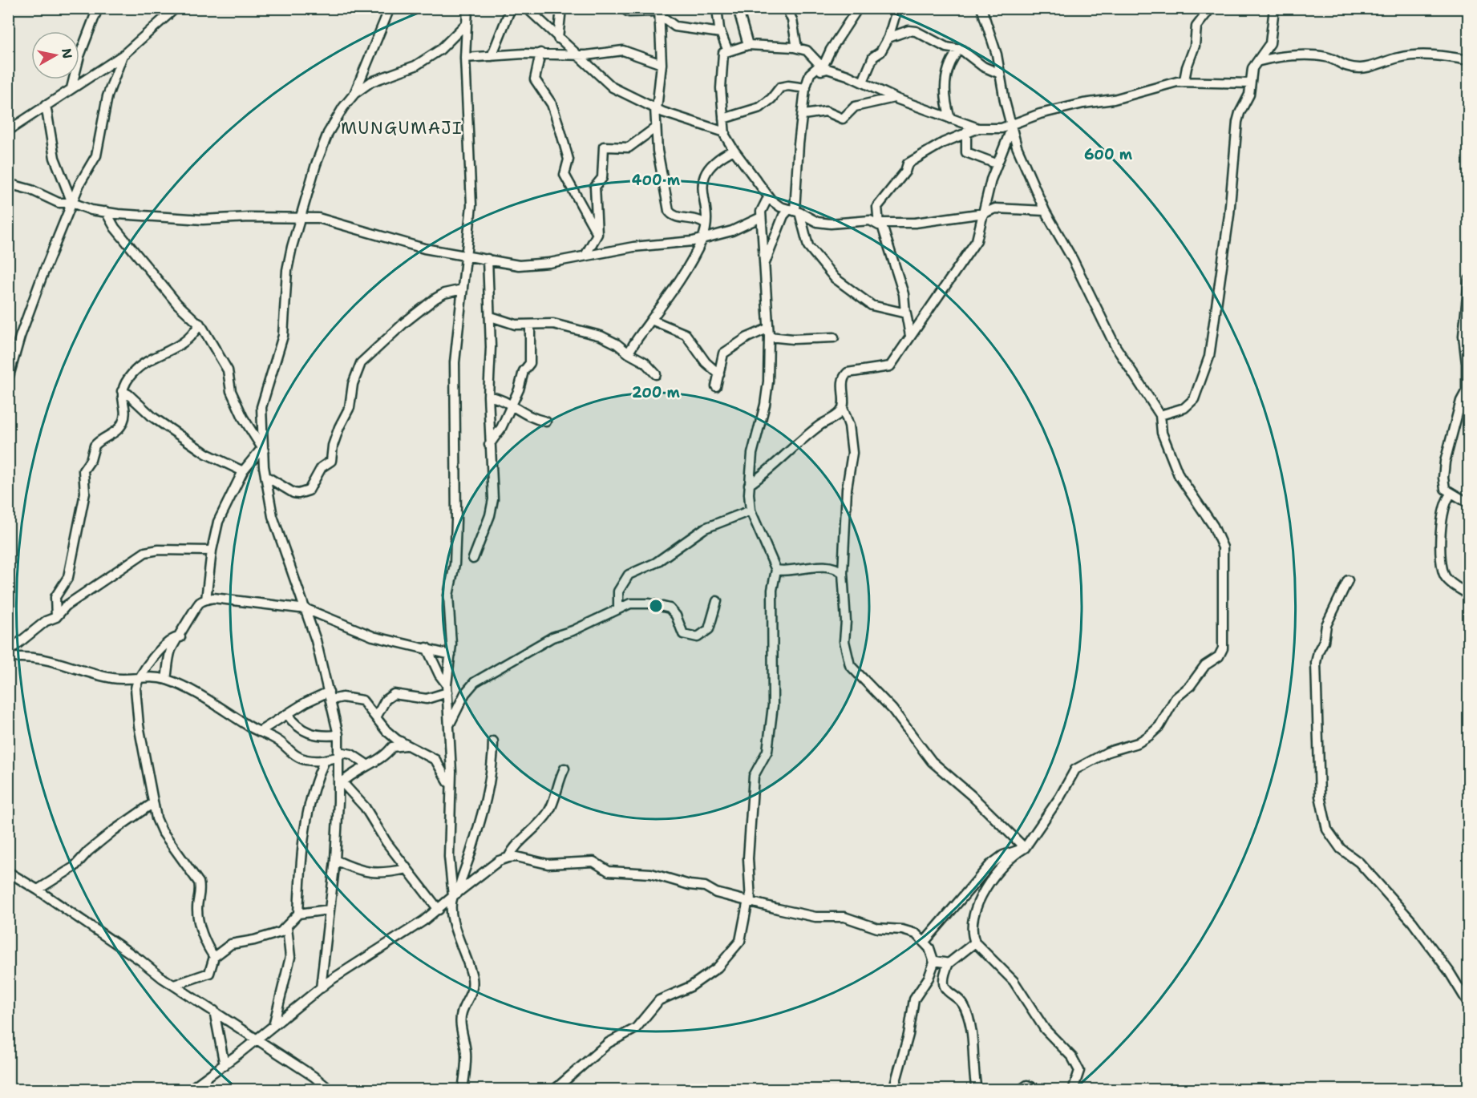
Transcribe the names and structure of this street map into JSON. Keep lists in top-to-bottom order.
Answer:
{
  "districts": ["MUNGUMAJI"],
  "north": "right",
  "rings": ["600 m", "400 m", "200 m"]
}
